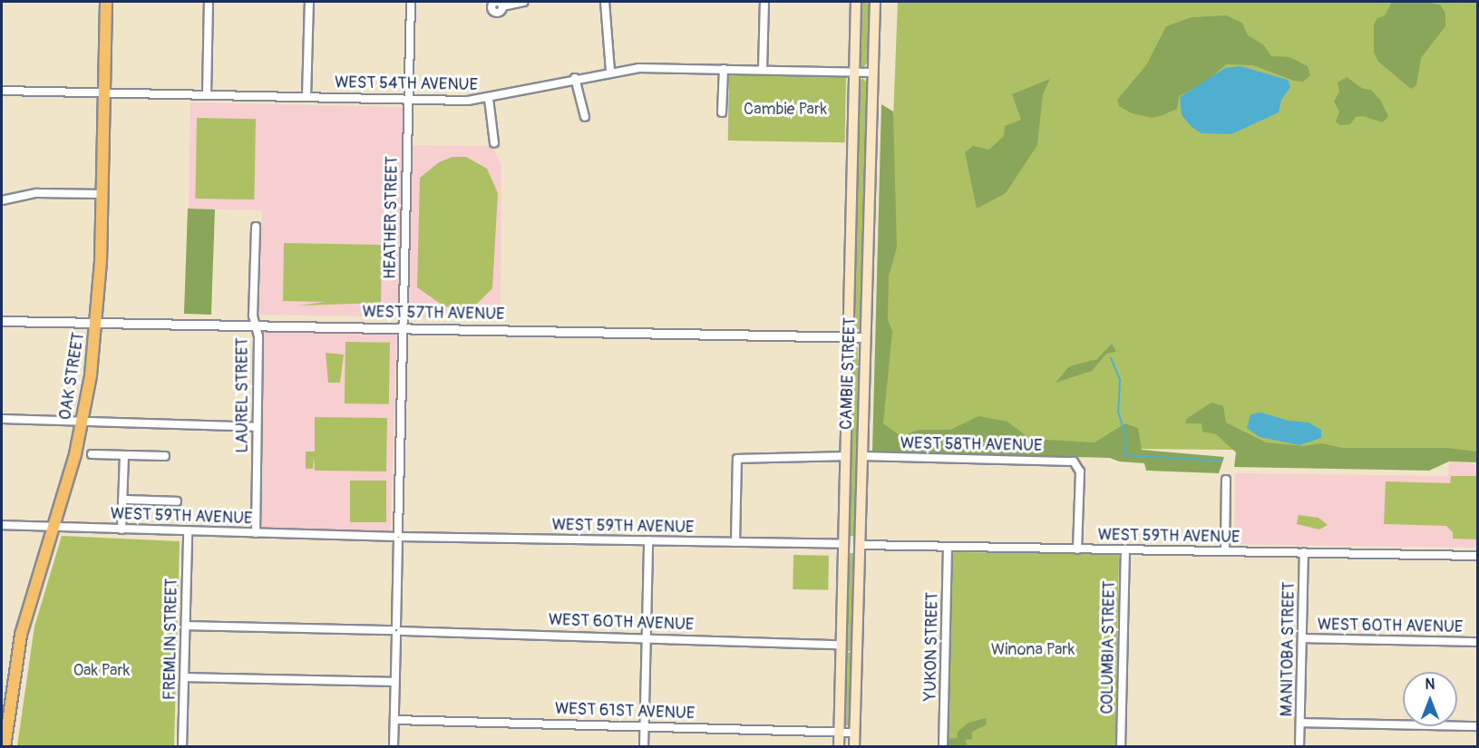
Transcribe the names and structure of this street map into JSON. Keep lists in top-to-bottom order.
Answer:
{
  "streets": {
    "main road": ["CAMBIE STREET", "OAK STREET"],
    "street": [
      "WEST 54TH AVENUE",
      "HEATHER STREET",
      "WEST 57TH AVENUE",
      "LAUREL STREET",
      "WEST 58TH AVENUE",
      "WEST 59TH AVENUE",
      "WEST 60TH AVENUE",
      "FREMLIN STREET",
      "YUKON STREET",
      "COLUMBIA STREET",
      "MANITOBA STREET",
      "WEST 61ST AVENUE"
    ]
  },
  "crossings": [
    ["WEST 54TH AVENUE", "HEATHER STREET"],
    ["WEST 54TH AVENUE", "CAMBIE STREET"],
    ["WEST 54TH AVENUE", "OAK STREET"],
    ["HEATHER STREET", "WEST 57TH AVENUE"],
    ["HEATHER STREET", "WEST 59TH AVENUE"],
    ["HEATHER STREET", "WEST 60TH AVENUE"],
    ["HEATHER STREET", "WEST 61ST AVENUE"],
    ["WEST 57TH AVENUE", "CAMBIE STREET"],
    ["WEST 57TH AVENUE", "OAK STREET"],
    ["WEST 57TH AVENUE", "LAUREL STREET"],
    ["CAMBIE STREET", "WEST 58TH AVENUE"],
    ["CAMBIE STREET", "WEST 59TH AVENUE"],
    ["CAMBIE STREET", "WEST 60TH AVENUE"],
    ["CAMBIE STREET", "WEST 61ST AVENUE"],
    ["OAK STREET", "WEST 59TH AVENUE"],
    ["LAUREL STREET", "WEST 59TH AVENUE"],
    ["WEST 58TH AVENUE", "WEST 59TH AVENUE"],
    ["WEST 59TH AVENUE", "FREMLIN STREET"],
    ["WEST 59TH AVENUE", "YUKON STREET"],
    ["WEST 59TH AVENUE", "COLUMBIA STREET"],
    ["WEST 59TH AVENUE", "MANITOBA STREET"],
    ["WEST 60TH AVENUE", "FREMLIN STREET"],
    ["WEST 60TH AVENUE", "MANITOBA STREET"]
  ],
  "parks": ["Cambie Park", "Winona Park", "Oak Park"],
  "north": "top"
}
